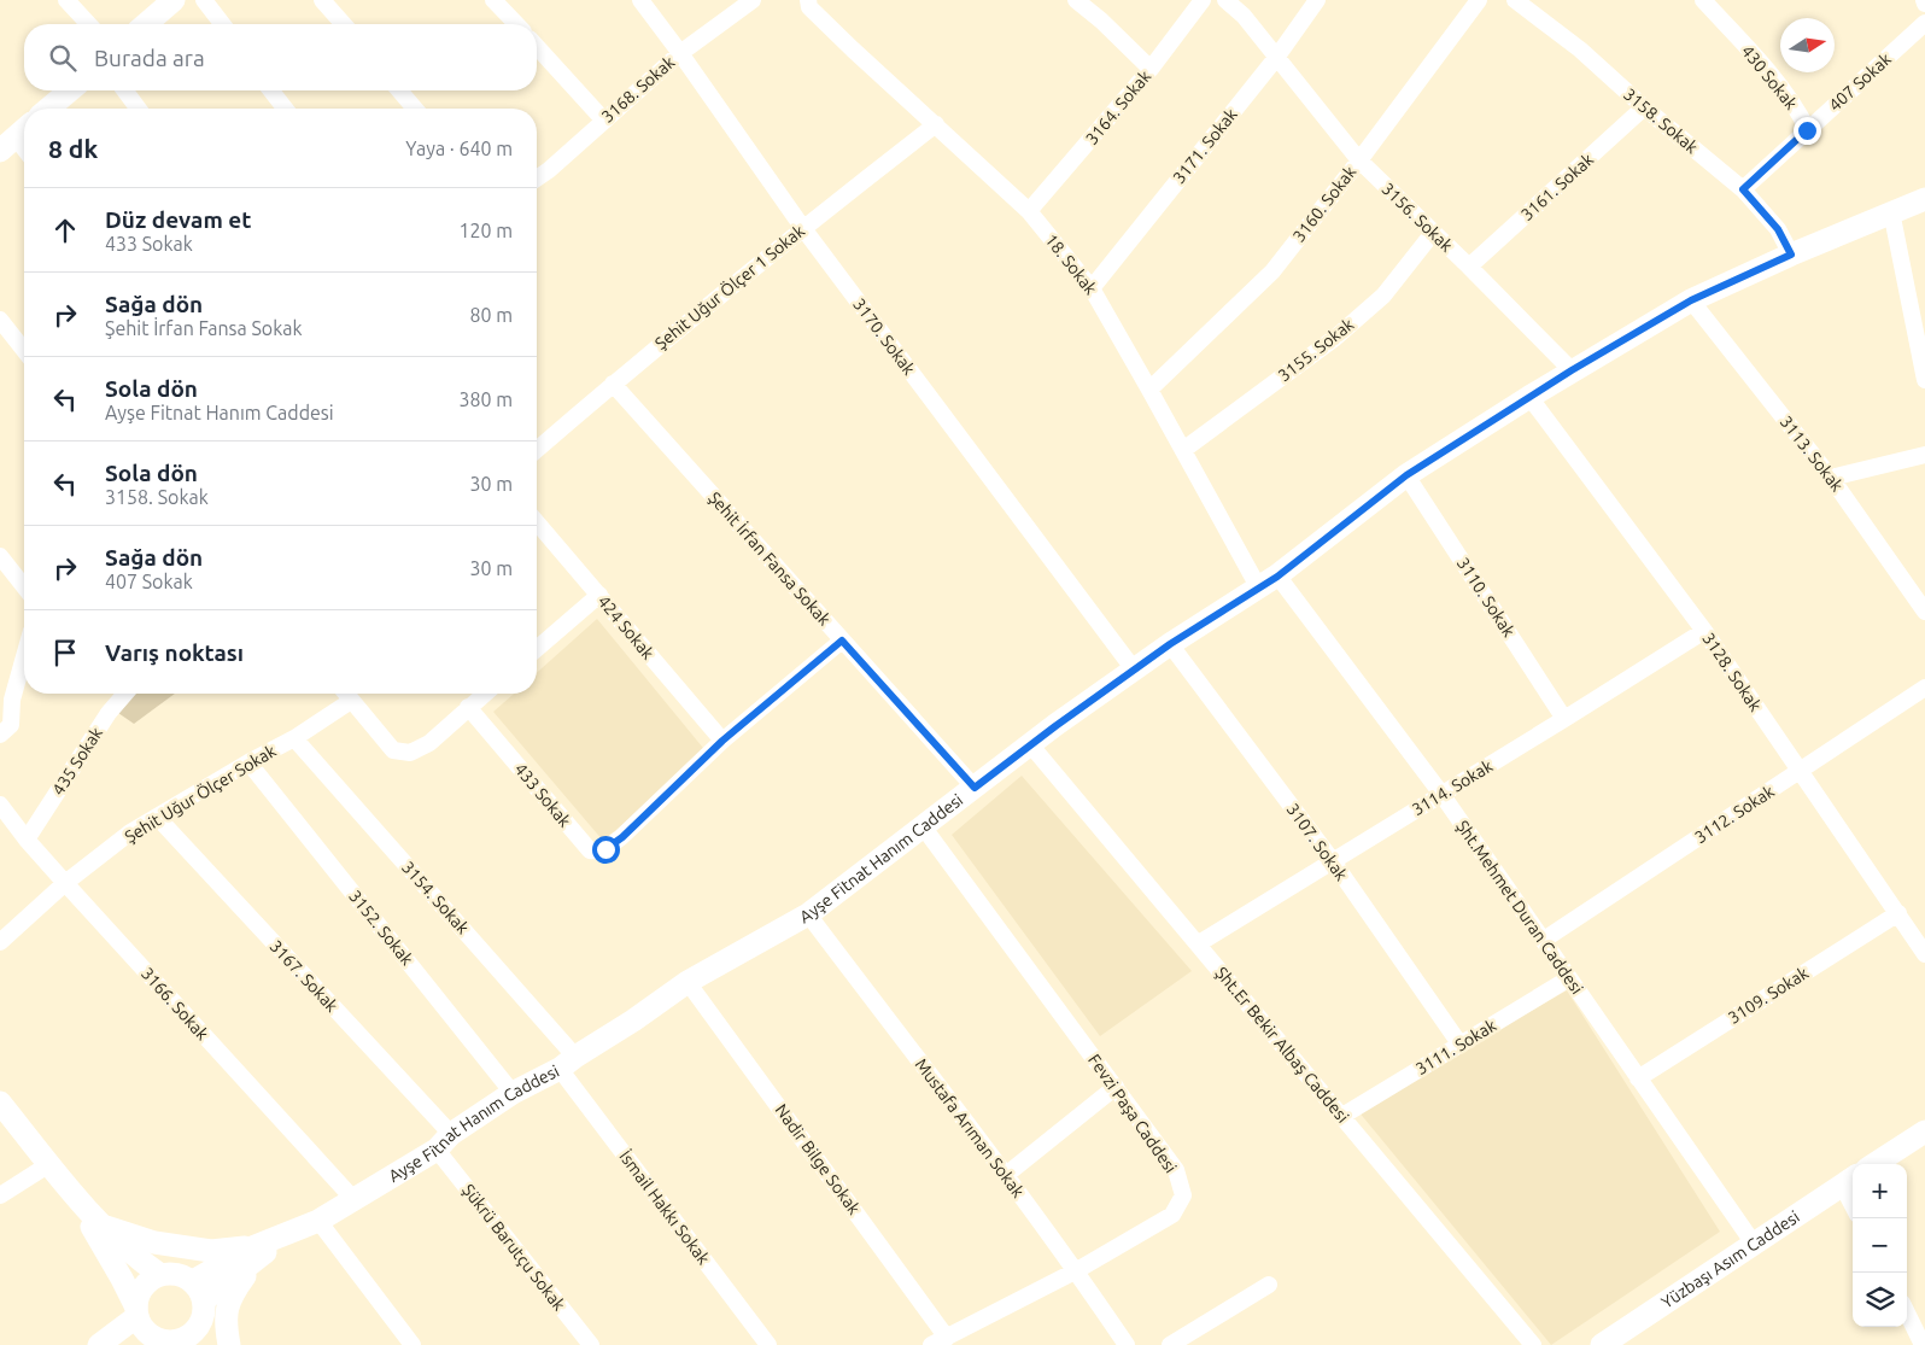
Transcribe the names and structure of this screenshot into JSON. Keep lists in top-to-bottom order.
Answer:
{
  "streets": {
    "street": [
      "430 Sokak",
      "407 Sokak",
      "3168. Sokak",
      "3164. Sokak",
      "3158. Sokak",
      "3171. Sokak",
      "3161. Sokak",
      "3160. Sokak",
      "3156. Sokak",
      "18. Sokak",
      "Şehit Uğur Ölçer 1 Sokak",
      "3170. Sokak",
      "3155. Sokak",
      "3113. Sokak",
      "Şehit İrfan Fansa Sokak",
      "3110. Sokak",
      "424 Sokak",
      "3128. Sokak",
      "435 Sokak",
      "3114. Sokak",
      "Şehit Uğur Ölçer Sokak",
      "433 Sokak",
      "3112. Sokak",
      "3107. Sokak",
      "Ayşe Fitnat Hanım Caddesi",
      "3154. Sokak",
      "Şht.Mehmet Duran Caddesi",
      "3152. Sokak",
      "3167. Sokak",
      "3109. Sokak",
      "3166. Sokak",
      "Şht.Er Bekir Albaş Caddesi",
      "3111. Sokak",
      "Fevzi Paşa Caddesi",
      "Mustafa Arıman Sokak",
      "Nadir Bilge Sokak",
      "İsmail Hakkı Sokak",
      "Şükrü Barutçu Sokak",
      "Yüzbaşı Asım Caddesi"
    ]
  },
  "crossings": [
    ["430 Sokak", "407 Sokak"],
    ["407 Sokak", "3158. Sokak"],
    ["3168. Sokak", "3170. Sokak"],
    ["3164. Sokak", "18. Sokak"],
    ["3158. Sokak", "3161. Sokak"],
    ["3158. Sokak", "Ayşe Fitnat Hanım Caddesi"],
    ["3171. Sokak", "3156. Sokak"],
    ["3171. Sokak", "18. Sokak"],
    ["3161. Sokak", "3156. Sokak"],
    ["3160. Sokak", "3156. Sokak"],
    ["3160. Sokak", "18. Sokak"],
    ["3156. Sokak", "3155. Sokak"],
    ["3156. Sokak", "Ayşe Fitnat Hanım Caddesi"],
    ["18. Sokak", "Şehit Uğur Ölçer 1 Sokak"],
    ["18. Sokak", "3155. Sokak"],
    ["18. Sokak", "Ayşe Fitnat Hanım Caddesi"],
    ["18. Sokak", "Şht.Mehmet Duran Caddesi"],
    ["Şehit Uğur Ölçer 1 Sokak", "3170. Sokak"],
    ["Şehit Uğur Ölçer 1 Sokak", "Şehit İrfan Fansa Sokak"],
    ["3170. Sokak", "Ayşe Fitnat Hanım Caddesi"],
    ["3113. Sokak", "Ayşe Fitnat Hanım Caddesi"],
    ["Şehit İrfan Fansa Sokak", "433 Sokak"],
    ["Şehit İrfan Fansa Sokak", "Ayşe Fitnat Hanım Caddesi"],
    ["3110. Sokak", "3114. Sokak"],
    ["3110. Sokak", "Ayşe Fitnat Hanım Caddesi"],
    ["424 Sokak", "433 Sokak"],
    ["3128. Sokak", "3114. Sokak"],
    ["3128. Sokak", "3112. Sokak"],
    ["3128. Sokak", "Ayşe Fitnat Hanım Caddesi"],
    ["3128. Sokak", "3109. Sokak"],
    ["435 Sokak", "3166. Sokak"],
    ["3114. Sokak", "3107. Sokak"],
    ["3114. Sokak", "Şht.Mehmet Duran Caddesi"],
    ["3114. Sokak", "Şht.Er Bekir Albaş Caddesi"],
    ["Şehit Uğur Ölçer Sokak", "3154. Sokak"],
    ["Şehit Uğur Ölçer Sokak", "3152. Sokak"],
    ["Şehit Uğur Ölçer Sokak", "3167. Sokak"],
    ["Şehit Uğur Ölçer Sokak", "3166. Sokak"],
    ["3112. Sokak", "Şht.Mehmet Duran Caddesi"],
    ["3107. Sokak", "Ayşe Fitnat Hanım Caddesi"],
    ["3107. Sokak", "3111. Sokak"],
    ["Ayşe Fitnat Hanım Caddesi", "3154. Sokak"],
    ["Ayşe Fitnat Hanım Caddesi", "Şht.Mehmet Duran Caddesi"],
    ["Ayşe Fitnat Hanım Caddesi", "3152. Sokak"],
    ["Ayşe Fitnat Hanım Caddesi", "3167. Sokak"],
    ["Ayşe Fitnat Hanım Caddesi", "3166. Sokak"],
    ["Ayşe Fitnat Hanım Caddesi", "Şht.Er Bekir Albaş Caddesi"],
    ["Ayşe Fitnat Hanım Caddesi", "Fevzi Paşa Caddesi"],
    ["Ayşe Fitnat Hanım Caddesi", "Mustafa Arıman Sokak"],
    ["Ayşe Fitnat Hanım Caddesi", "Nadir Bilge Sokak"],
    ["Ayşe Fitnat Hanım Caddesi", "İsmail Hakkı Sokak"],
    ["Ayşe Fitnat Hanım Caddesi", "Şükrü Barutçu Sokak"],
    ["3154. Sokak", "İsmail Hakkı Sokak"],
    ["Şht.Mehmet Duran Caddesi", "3109. Sokak"],
    ["Şht.Mehmet Duran Caddesi", "3111. Sokak"],
    ["Şht.Mehmet Duran Caddesi", "Yüzbaşı Asım Caddesi"],
    ["3167. Sokak", "Şükrü Barutçu Sokak"],
    ["Şht.Er Bekir Albaş Caddesi", "3111. Sokak"],
    ["Fevzi Paşa Caddesi", "Mustafa Arıman Sokak"],
    ["Fevzi Paşa Caddesi", "Nadir Bilge Sokak"]
  ],
  "north": "right",
  "page": {
    "search": "Burada ara",
    "heading": ["8 dk", "Yaya · 640 m"],
    "list": [
      ["Düz devam et", "433 Sokak", "120 m"],
      ["Sağa dön", "Şehit İrfan Fansa Sokak", "80 m"],
      ["Sola dön", "Ayşe Fitnat Hanım Caddesi", "380 m"],
      ["Sola dön", "3158. Sokak", "30 m"],
      ["Sağa dön", "407 Sokak", "30 m"],
      "Varış noktası"
    ],
    "map_buttons": ["+", "−"]
  }
}
